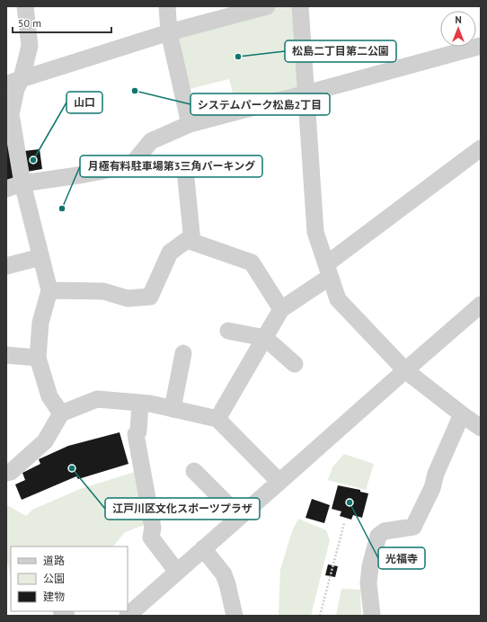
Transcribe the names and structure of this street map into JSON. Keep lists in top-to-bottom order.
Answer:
{
  "places": [
    "松島二丁目第二公園",
    "システムパーク松島2丁目",
    "山口",
    "月極有料駐車場第3三角パーキング",
    "江戸川区文化スポーツプラザ",
    "光福寺"
  ],
  "legend": ["道路", "公園", "建物"],
  "scale_bar": "50 m",
  "north": "top"
}
